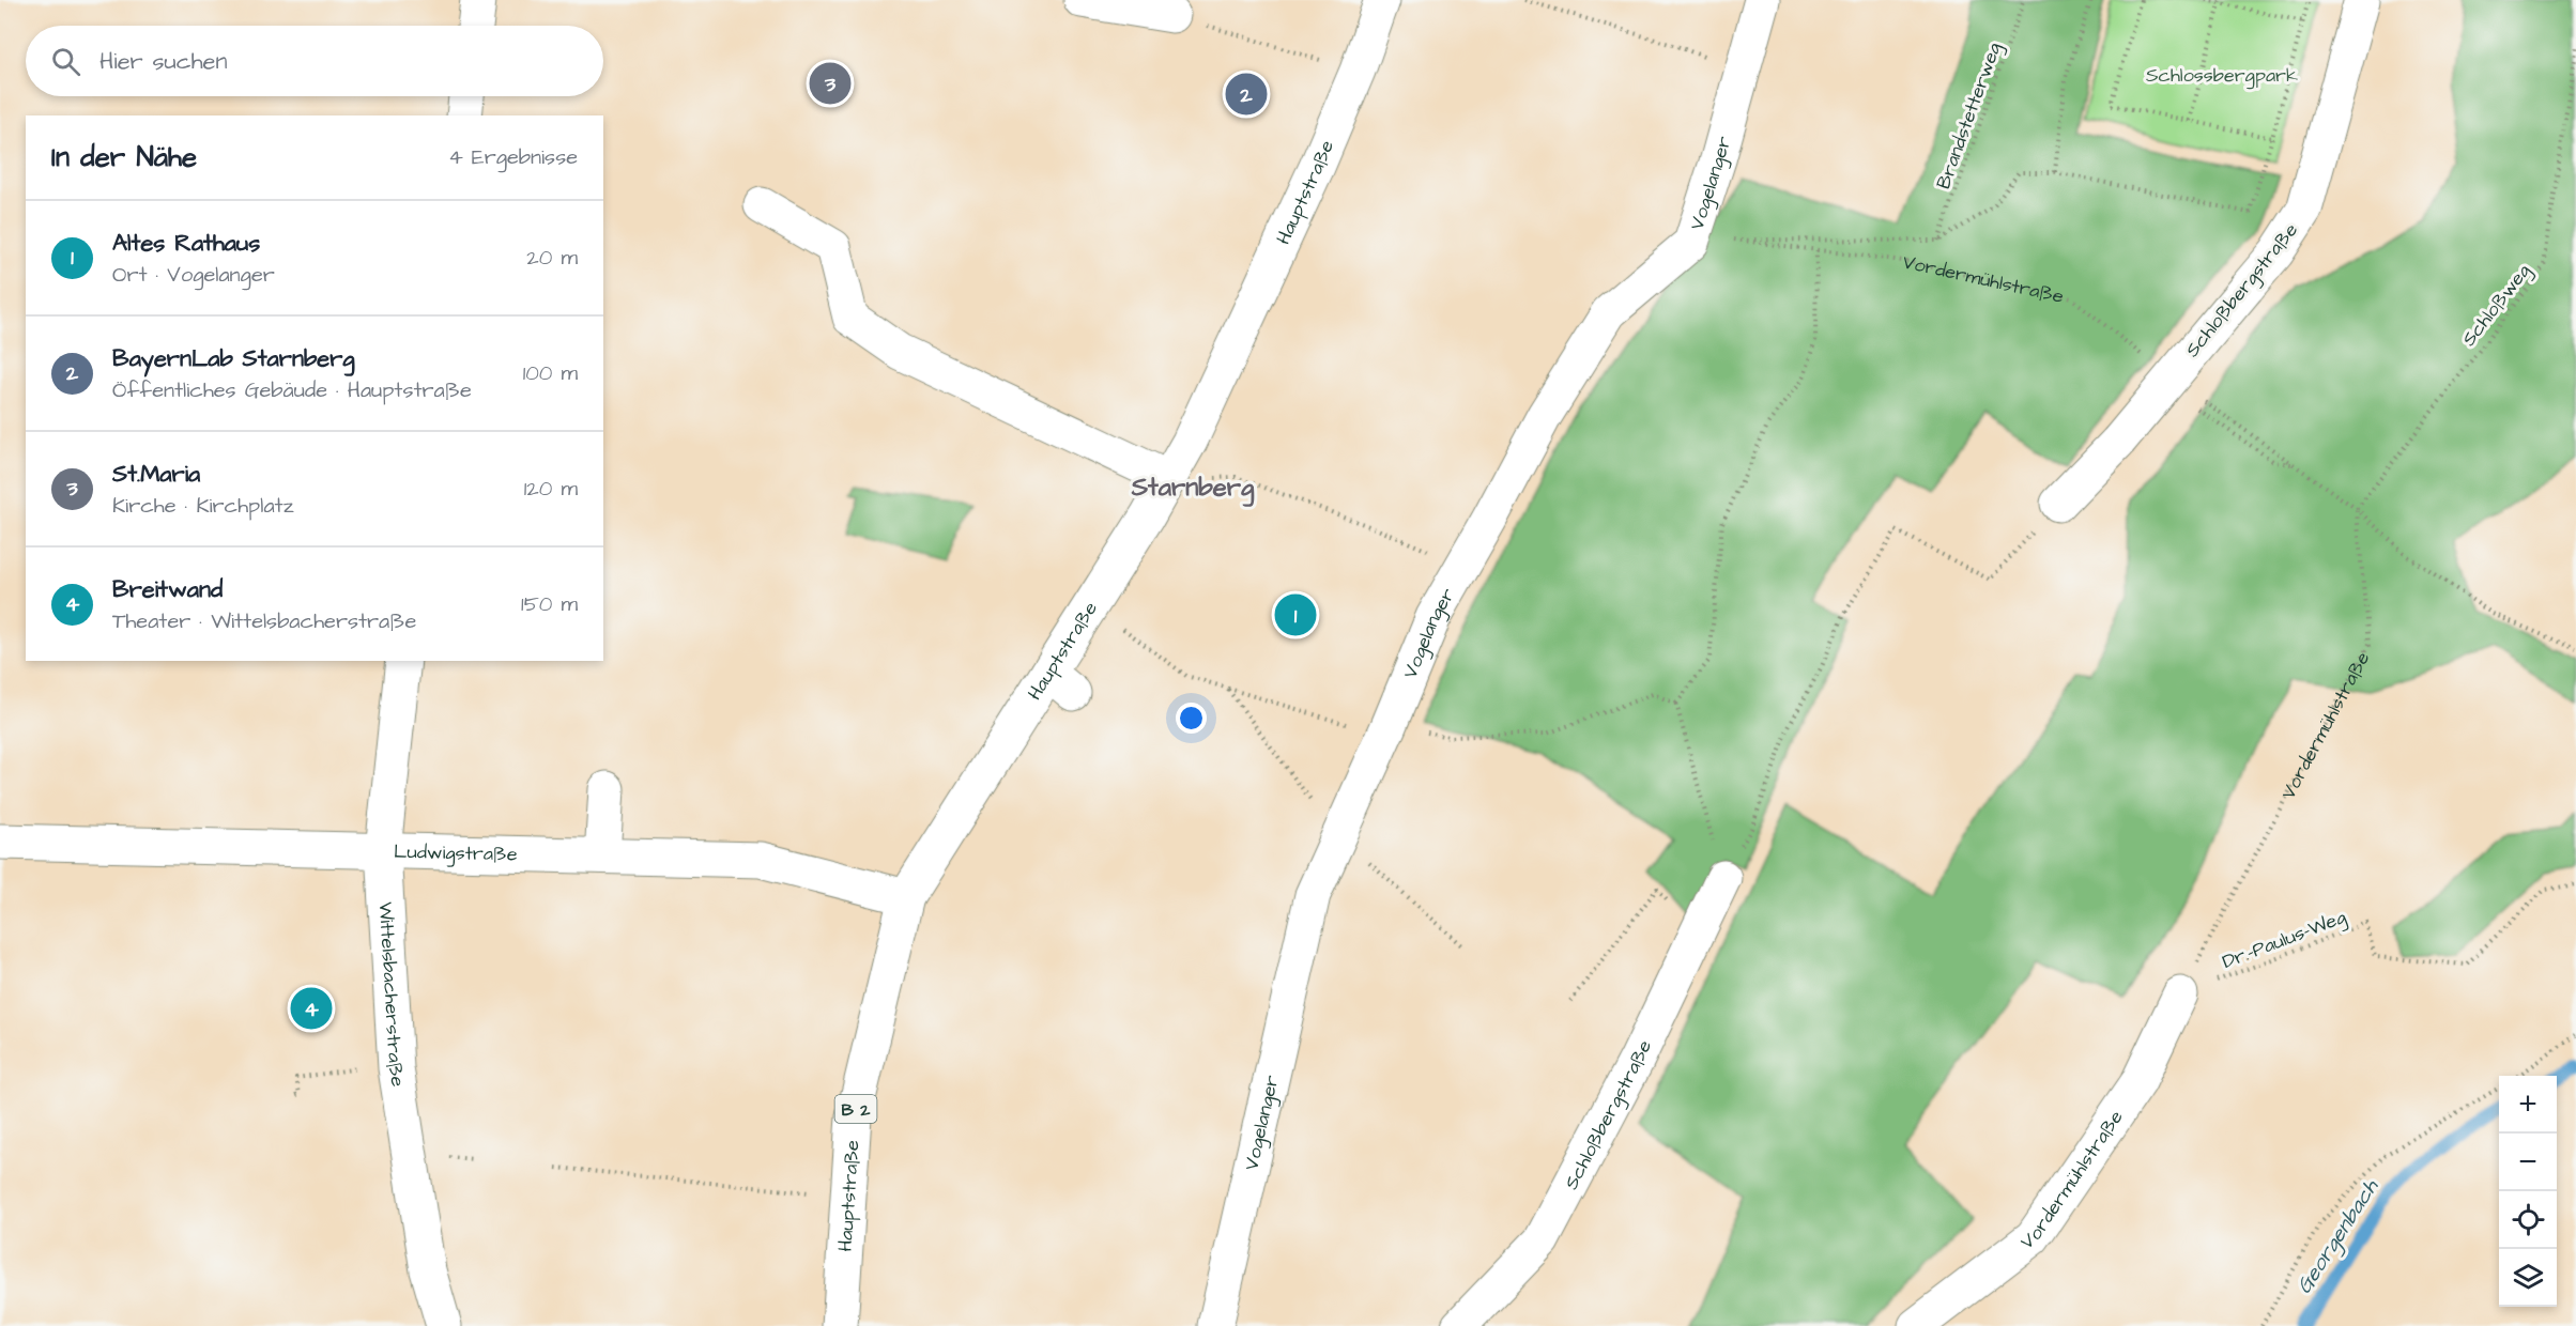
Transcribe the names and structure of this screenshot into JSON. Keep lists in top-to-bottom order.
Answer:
{
  "streets": {
    "street": [
      "Vogelanger",
      "Hauptstraße",
      "Vordermühlstraße",
      "Schloßbergstraße",
      "Ludwigstraße",
      "Wittelsbacherstraße",
      "B 2"
    ],
    "path": ["Brandstetterweg", "Schloßweg", "Dr.-Paulus-Weg"]
  },
  "crossings": [
    ["Vogelanger", "Vordermühlstraße"],
    ["Hauptstraße", "Ludwigstraße"],
    ["Vordermühlstraße", "Schloßweg"],
    ["Vordermühlstraße", "Dr.-Paulus-Weg"],
    ["Ludwigstraße", "Wittelsbacherstraße"]
  ],
  "districts": ["Starnberg"],
  "water": ["Georgenbach"],
  "parks": ["Schlossbergpark"],
  "page": {
    "search": "Hier suchen",
    "pins": [
      "3",
      "2",
      "1",
      "4"
    ],
    "heading": ["In der Nähe", "4 Ergebnisse"],
    "list": [
      {
        "mark": "1",
        "name": "Altes Rathaus",
        "note": "Ort · Vogelanger",
        "value": "20 m"
      },
      {
        "mark": "2",
        "name": "BayernLab Starnberg",
        "note": "Öffentliches Gebäude · Hauptstraße",
        "value": "100 m"
      },
      {
        "mark": "3",
        "name": "St.Maria",
        "note": "Kirche · Kirchplatz",
        "value": "120 m"
      },
      {
        "mark": "4",
        "name": "Breitwand",
        "note": "Theater · Wittelsbacherstraße",
        "value": "150 m"
      }
    ],
    "map_buttons": ["+", "−"]
  }
}
